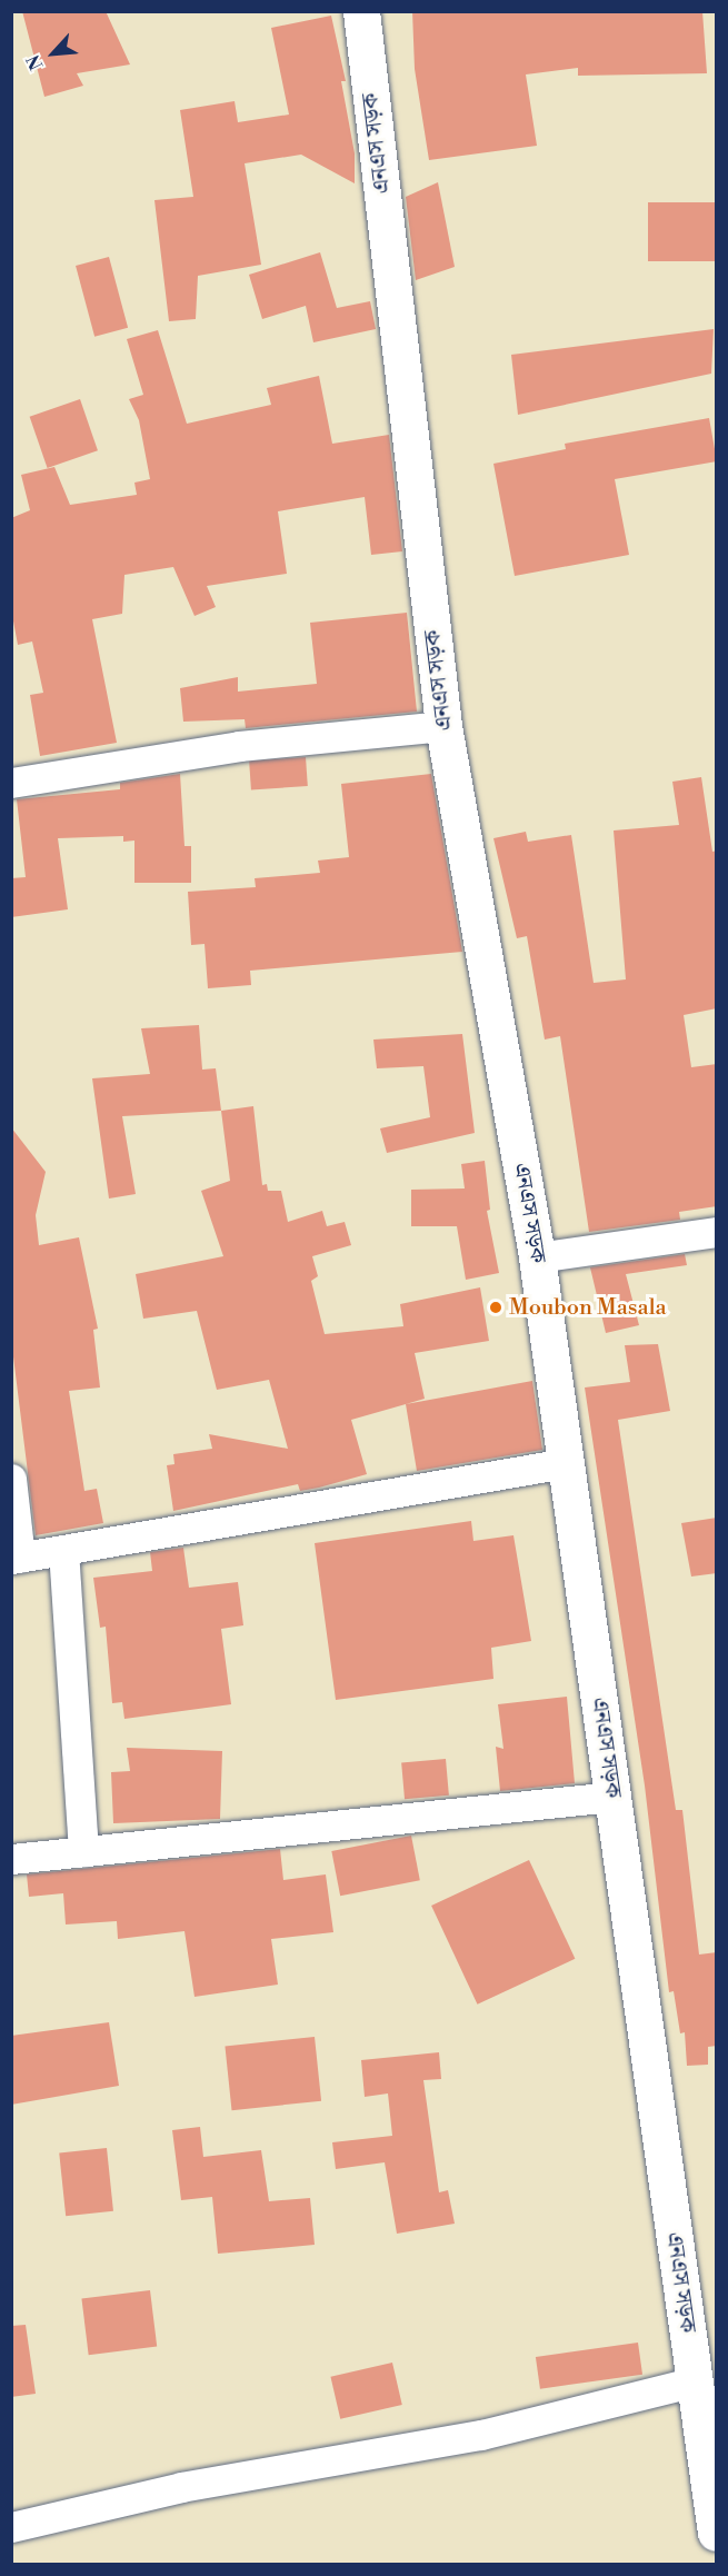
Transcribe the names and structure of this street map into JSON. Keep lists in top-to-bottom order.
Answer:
{
  "streets": {
    "main road": ["এনএস সড়ক"]
  },
  "places": ["Moubon Masala"],
  "north": "bottom left"
}
